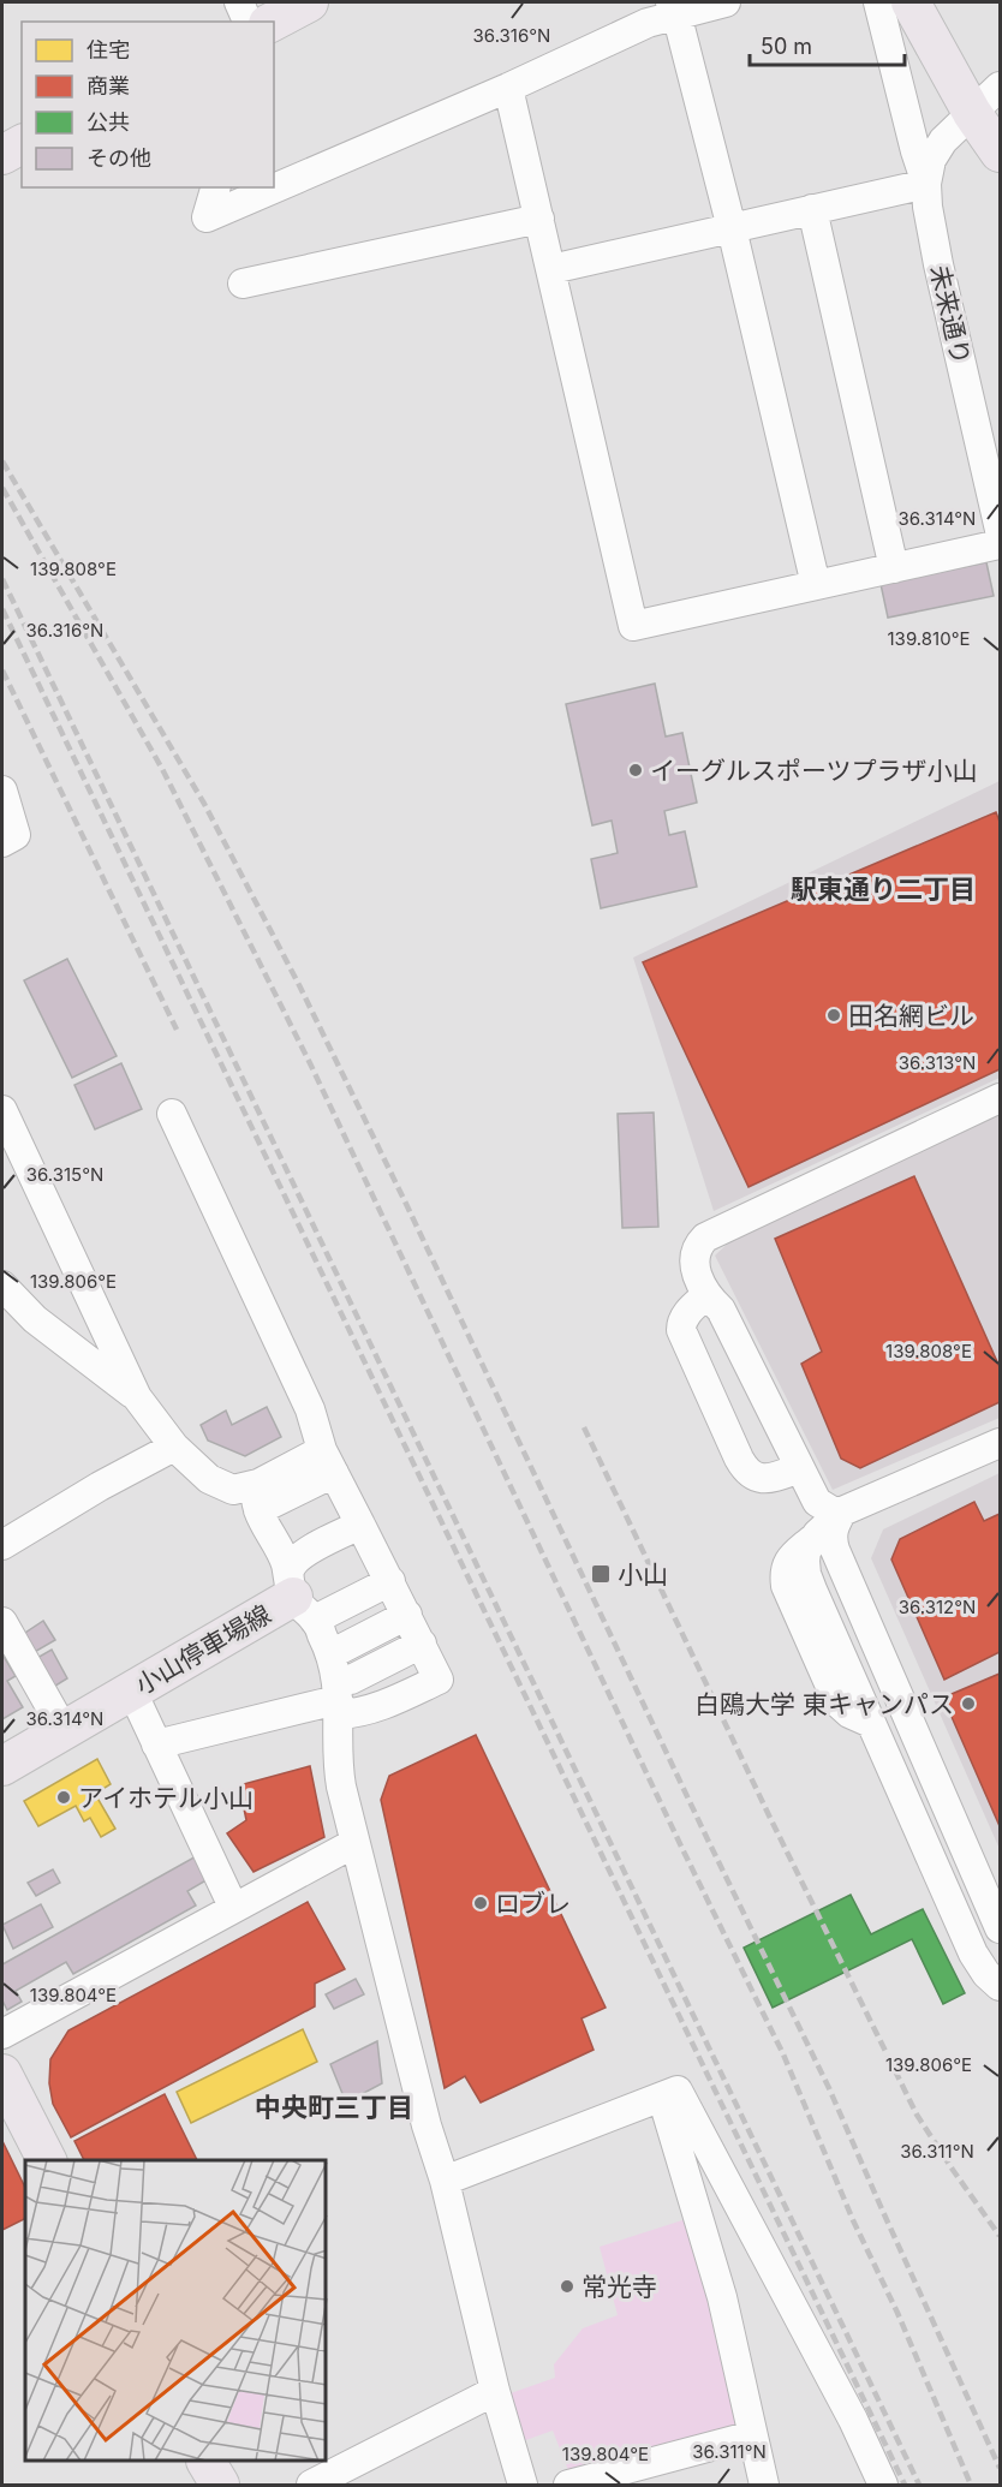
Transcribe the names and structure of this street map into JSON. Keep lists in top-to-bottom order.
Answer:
{
  "streets": {
    "main road": ["小山停車場線"],
    "street": ["未来通り"]
  },
  "districts": ["駅東通り二丁目", "中央町三丁目"],
  "places": {
    "other": [
      "イーグルスポーツプラザ小山",
      "田名網ビル",
      "白鴎大学 東キャンパス",
      "アイホテル小山",
      "ロブレ",
      "常光寺"
    ],
    "transit": ["小山"]
  },
  "legend": [
    "住宅",
    "商業",
    "公共",
    "その他"
  ],
  "scale_bar": "50 m",
  "coordinates": [
    "36.316°N",
    "36.314°N",
    "139.808°E",
    "139.810°E",
    "36.313°N",
    "36.315°N",
    "139.806°E",
    "36.312°N",
    "139.804°E",
    "36.311°N"
  ]
}
